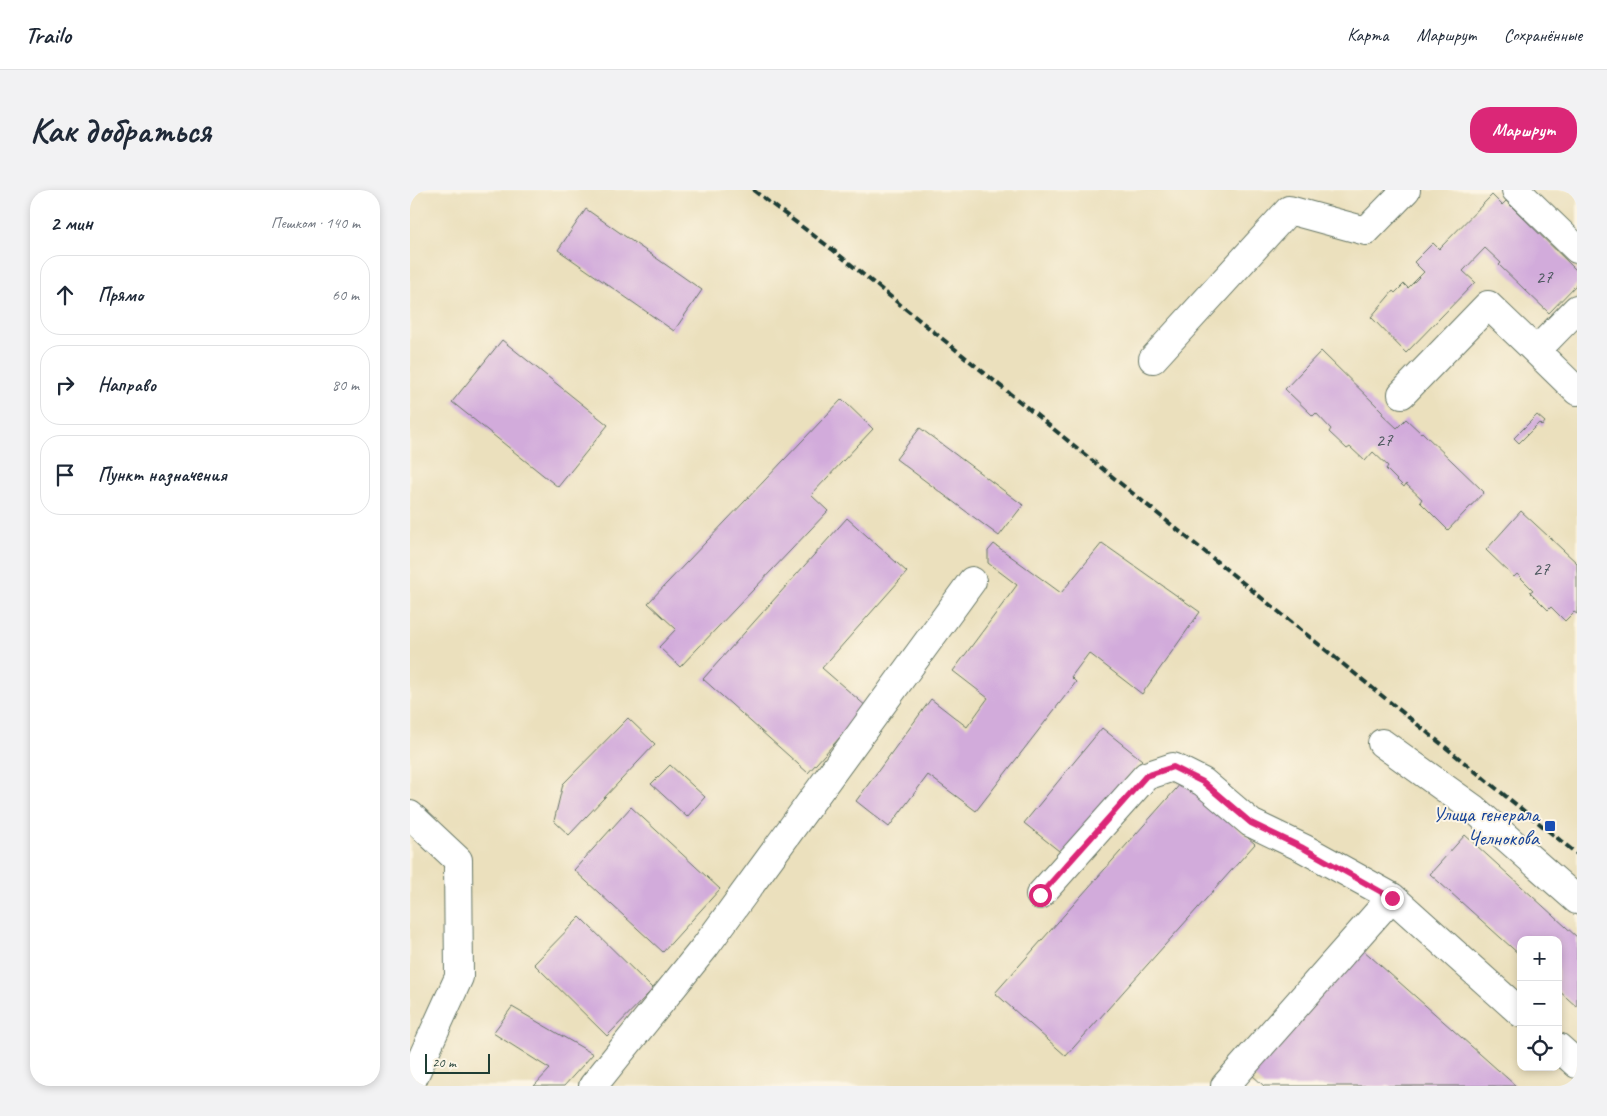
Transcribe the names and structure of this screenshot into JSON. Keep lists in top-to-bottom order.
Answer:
{
  "places": {
    "transit": ["Улица генерала Челнокова"]
  },
  "house_numbers": ["27", "27", "27"],
  "scale_bar": "20 m",
  "page": {
    "header": "Trailo",
    "nav": ["Карта", "Маршрут", "Сохранённые"],
    "buttons": "Маршрут",
    "title": "Как добраться",
    "heading": ["2 мин", "Пешком · 140 m"],
    "list": [
      ["Прямо", "60 m"],
      ["Направо", "80 m"],
      "Пункт назначения"
    ],
    "map_buttons": ["+", "−"],
    "scale": "20 m"
  }
}
